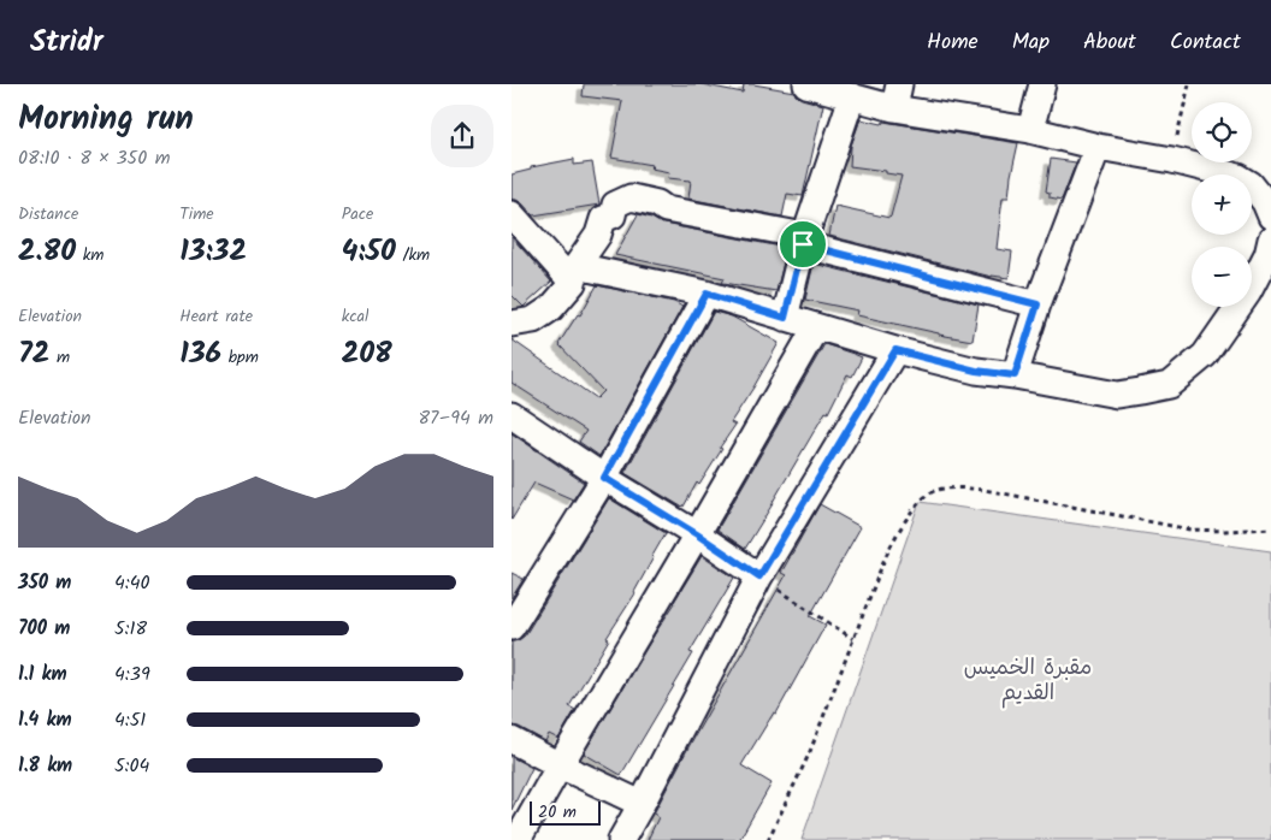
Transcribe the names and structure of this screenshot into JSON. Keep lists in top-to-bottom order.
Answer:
{
  "parks": ["مقبرة الخميس القديم"],
  "scale_bar": "20 m",
  "page": {
    "header": "Stridr",
    "nav": [
      "Home",
      "Map",
      "About",
      "Contact"
    ],
    "heading": ["Morning run", "08:10 · 8 × 350 m"],
    "map_buttons": ["+", "−"],
    "stats": [
      ["Distance", "2.80 km"],
      ["Time", "13:32"],
      ["Pace", "4:50 /km"],
      ["Elevation", "72 m"],
      ["Heart rate", "136 bpm"],
      ["kcal", "208"]
    ],
    "chart": ["Elevation", "87–94 m"],
    "list": [
      {
        "name": "350 m",
        "note": "4:40"
      },
      {
        "name": "700 m",
        "note": "5:18"
      },
      {
        "name": "1.1 km",
        "note": "4:39"
      },
      {
        "name": "1.4 km",
        "note": "4:51"
      },
      {
        "name": "1.8 km",
        "note": "5:04"
      }
    ],
    "scale": "20 m"
  }
}
